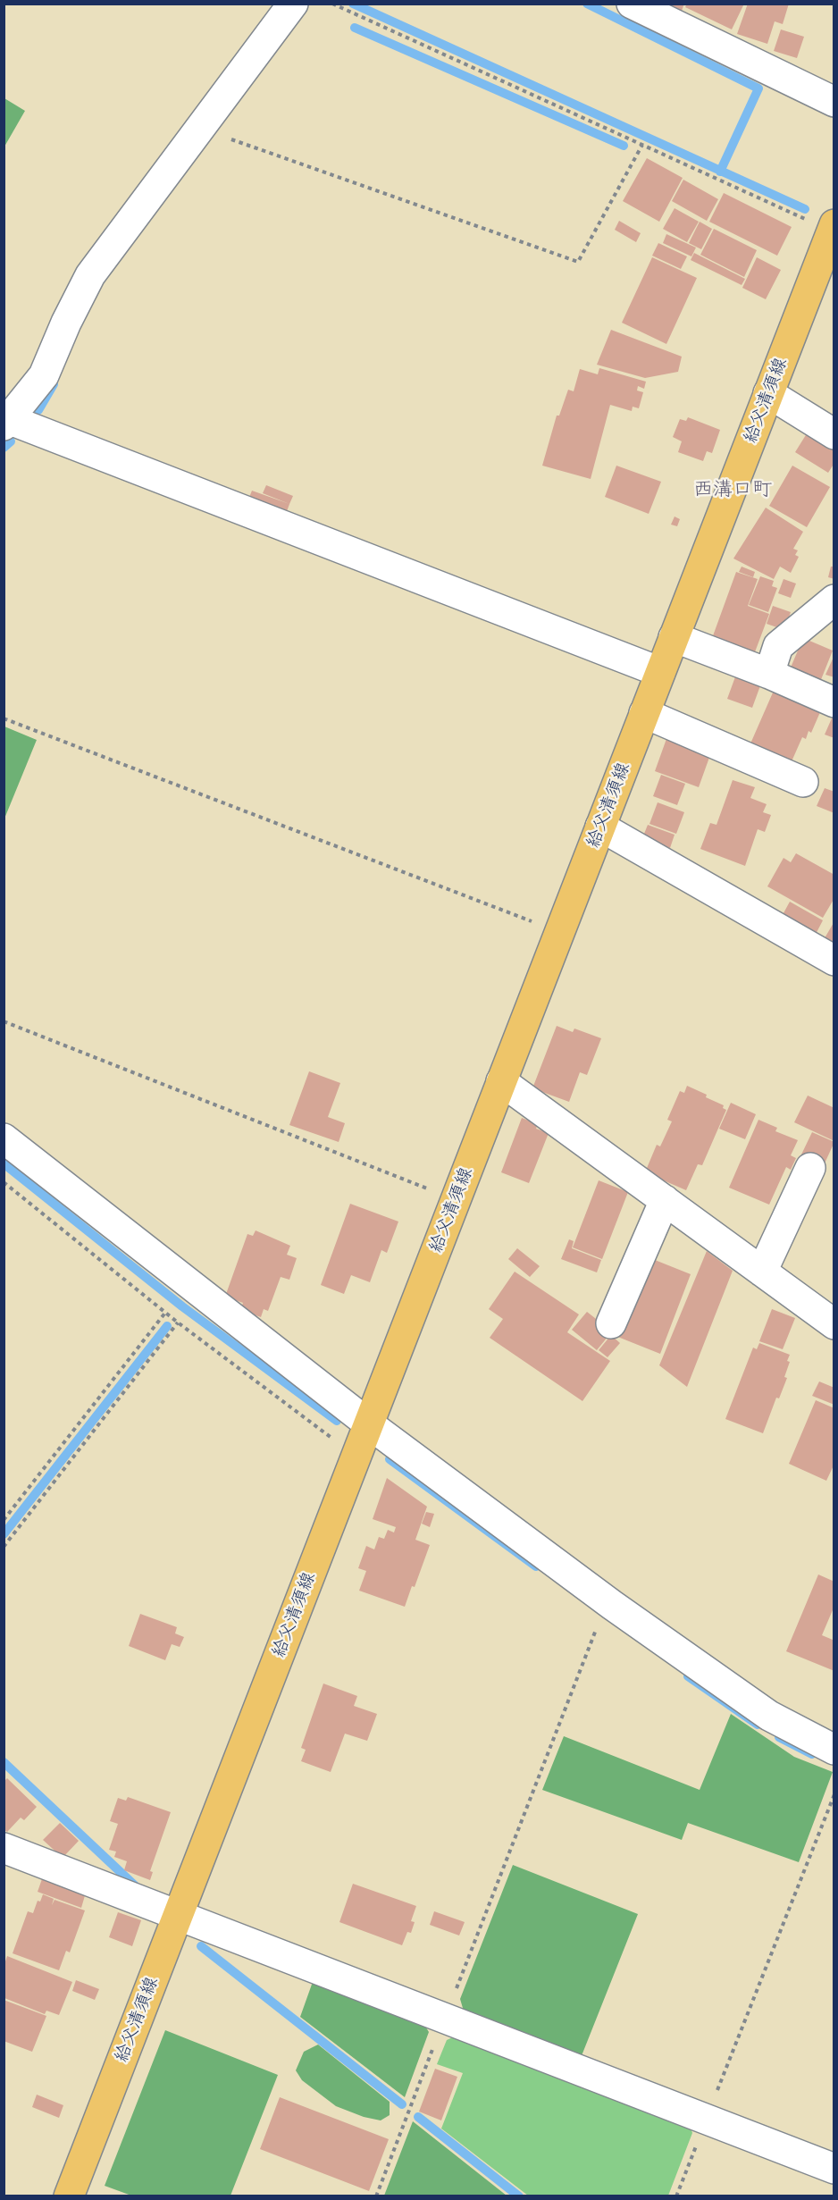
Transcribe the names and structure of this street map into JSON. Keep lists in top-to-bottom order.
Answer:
{
  "streets": {
    "main road": ["給父清須線"]
  },
  "districts": ["西溝口町"]
}
